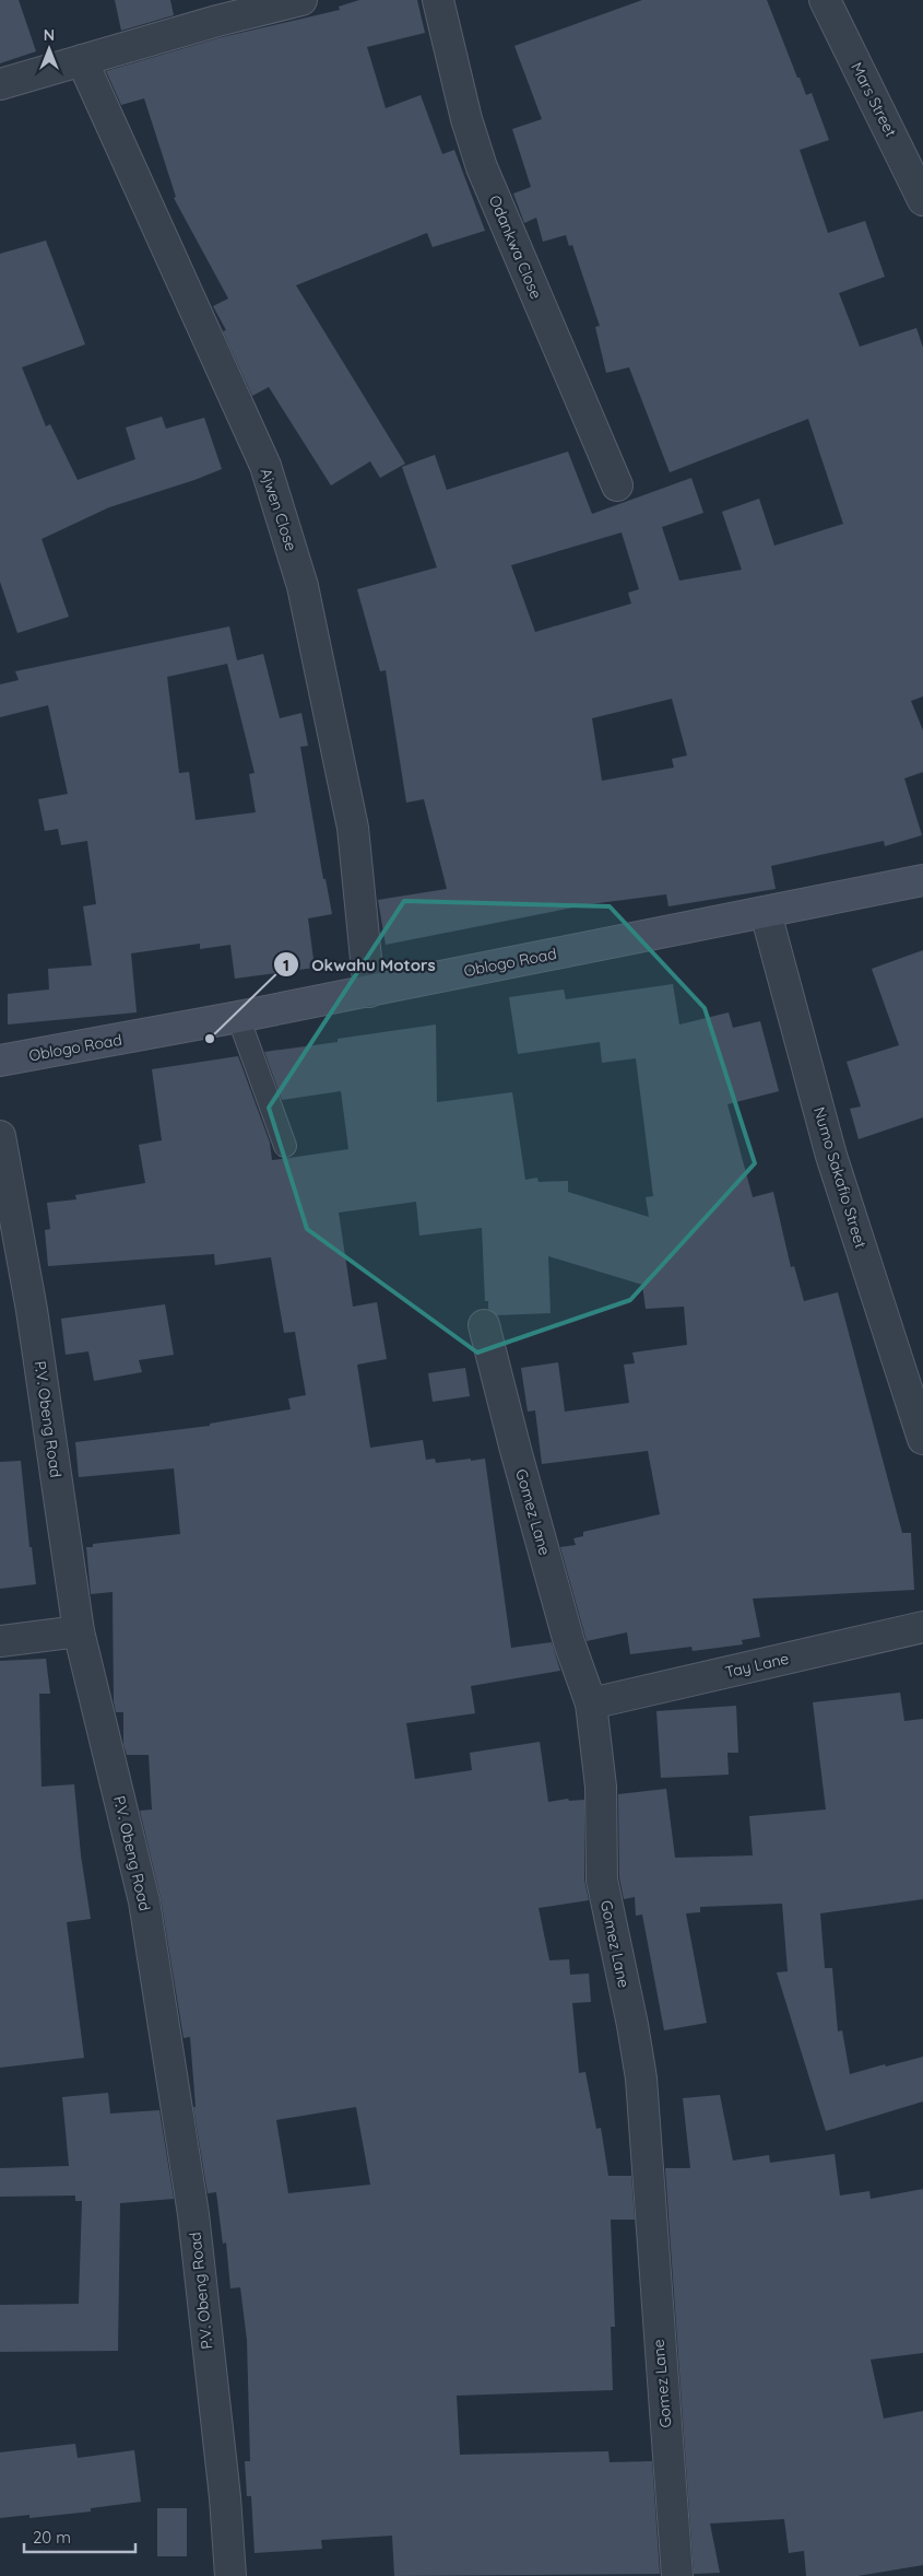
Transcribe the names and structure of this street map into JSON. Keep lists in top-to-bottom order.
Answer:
{
  "streets": {
    "main road": ["Oblogo Road"],
    "street": [
      "Mars Street",
      "Odankwa Close",
      "Ajwen Close",
      "Numo Sakafio Street",
      "P.V. Obeng Road",
      "Gomez Lane",
      "Tay Lane"
    ]
  },
  "crossings": [
    ["Ajwen Close", "Oblogo Road"],
    ["Oblogo Road", "Numo Sakafio Street"],
    ["Gomez Lane", "Tay Lane"]
  ],
  "places": ["Okwahu Motors"],
  "scale_bar": "20 m",
  "north": "top"
}
